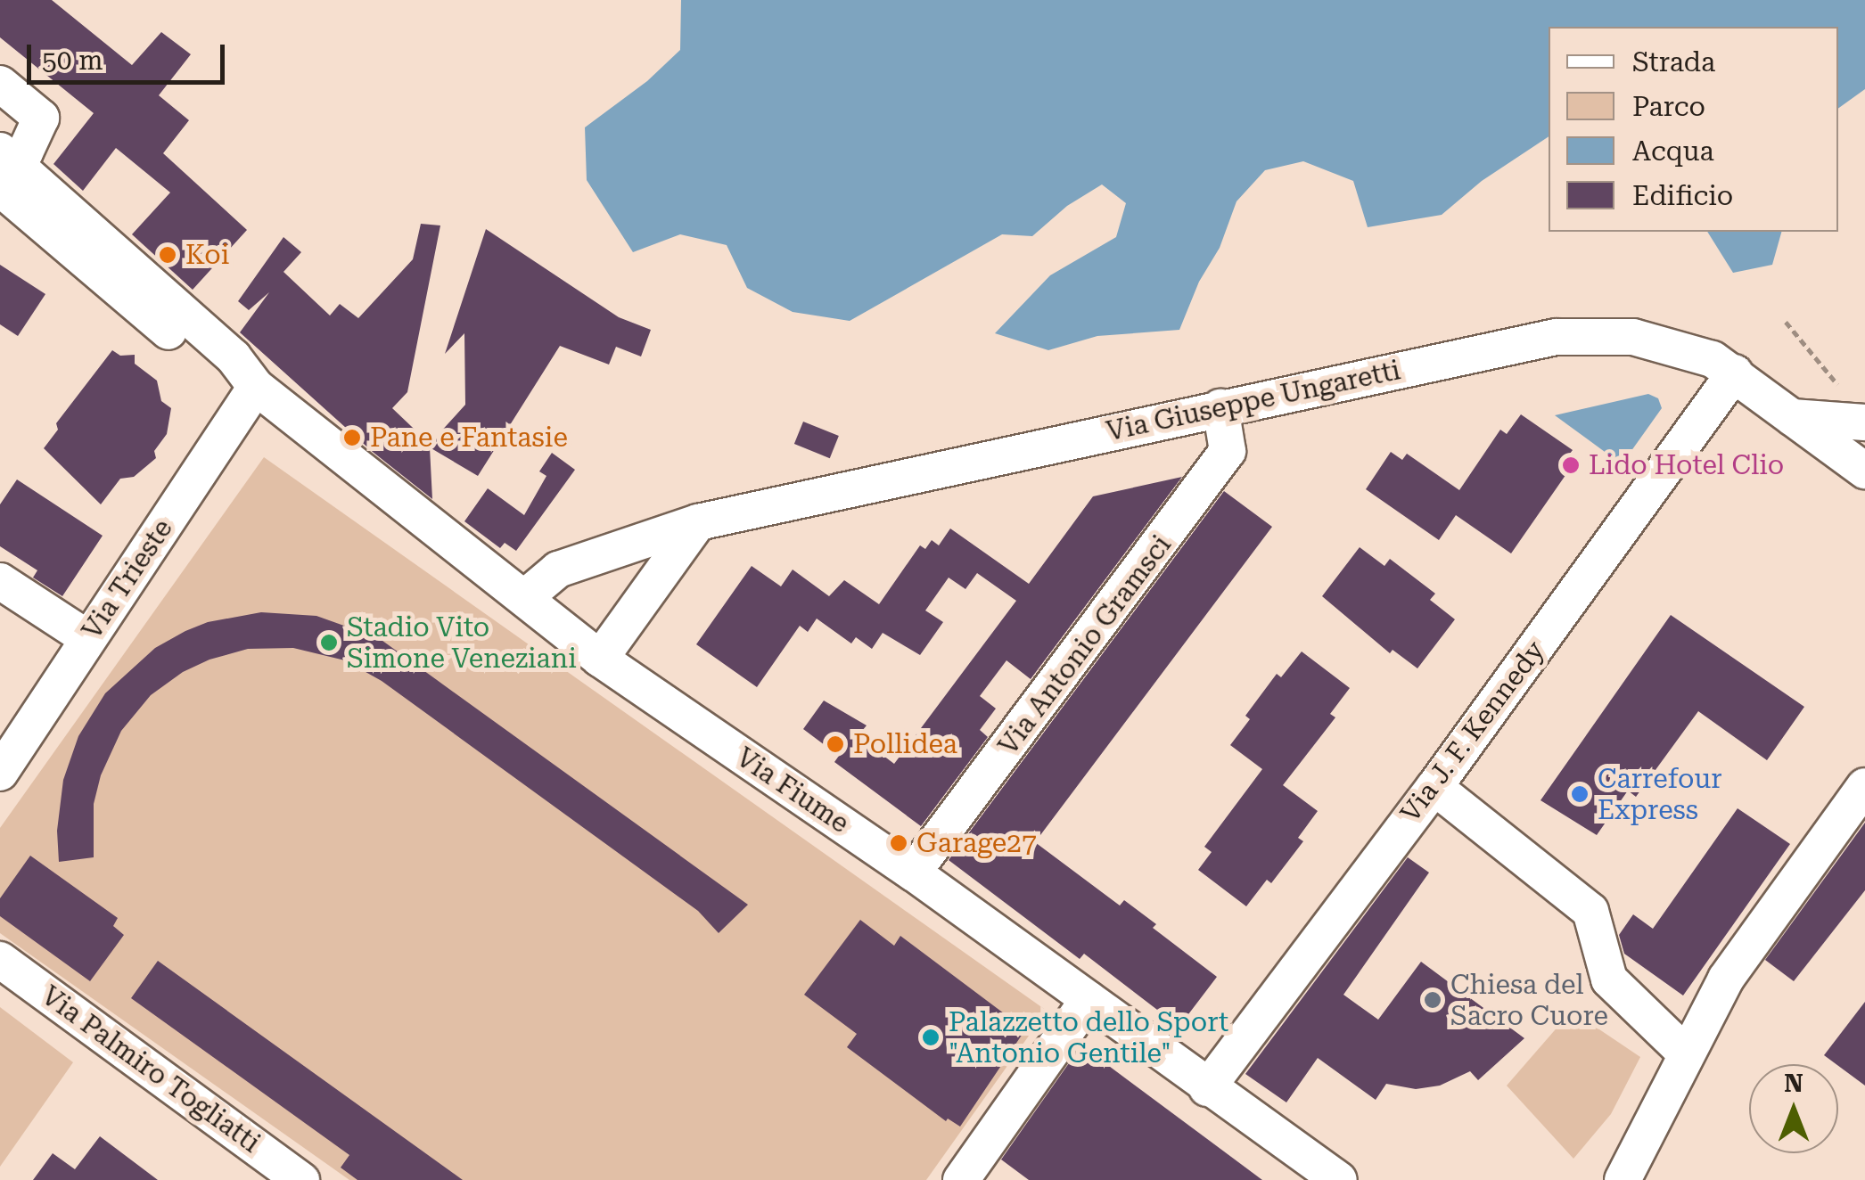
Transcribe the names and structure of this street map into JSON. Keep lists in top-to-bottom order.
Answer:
{
  "streets": {
    "street": [
      "Via Giuseppe Ungaretti",
      "Via Trieste",
      "Via Antonio Gramsci",
      "Via J. F. Kennedy",
      "Via Fiume",
      "Via Palmiro Togliatti"
    ]
  },
  "crossings": [
    ["Via Giuseppe Ungaretti", "Via Antonio Gramsci"],
    ["Via Giuseppe Ungaretti", "Via J. F. Kennedy"],
    ["Via Giuseppe Ungaretti", "Via Fiume"],
    ["Via Trieste", "Via Fiume"],
    ["Via Antonio Gramsci", "Via Fiume"],
    ["Via J. F. Kennedy", "Via Fiume"]
  ],
  "places": [
    "Koi",
    "Pane e Fantasie",
    "Lido Hotel Clio",
    "Stadio Vito Simone Veneziani",
    "Pollidea",
    "Carrefour Express",
    "Garage27",
    "Chiesa del Sacro Cuore",
    "Palazzetto dello Sport \"Antonio Gentile\""
  ],
  "legend": [
    "Strada",
    "Parco",
    "Acqua",
    "Edificio"
  ],
  "scale_bar": "50 m",
  "north": "top"
}
